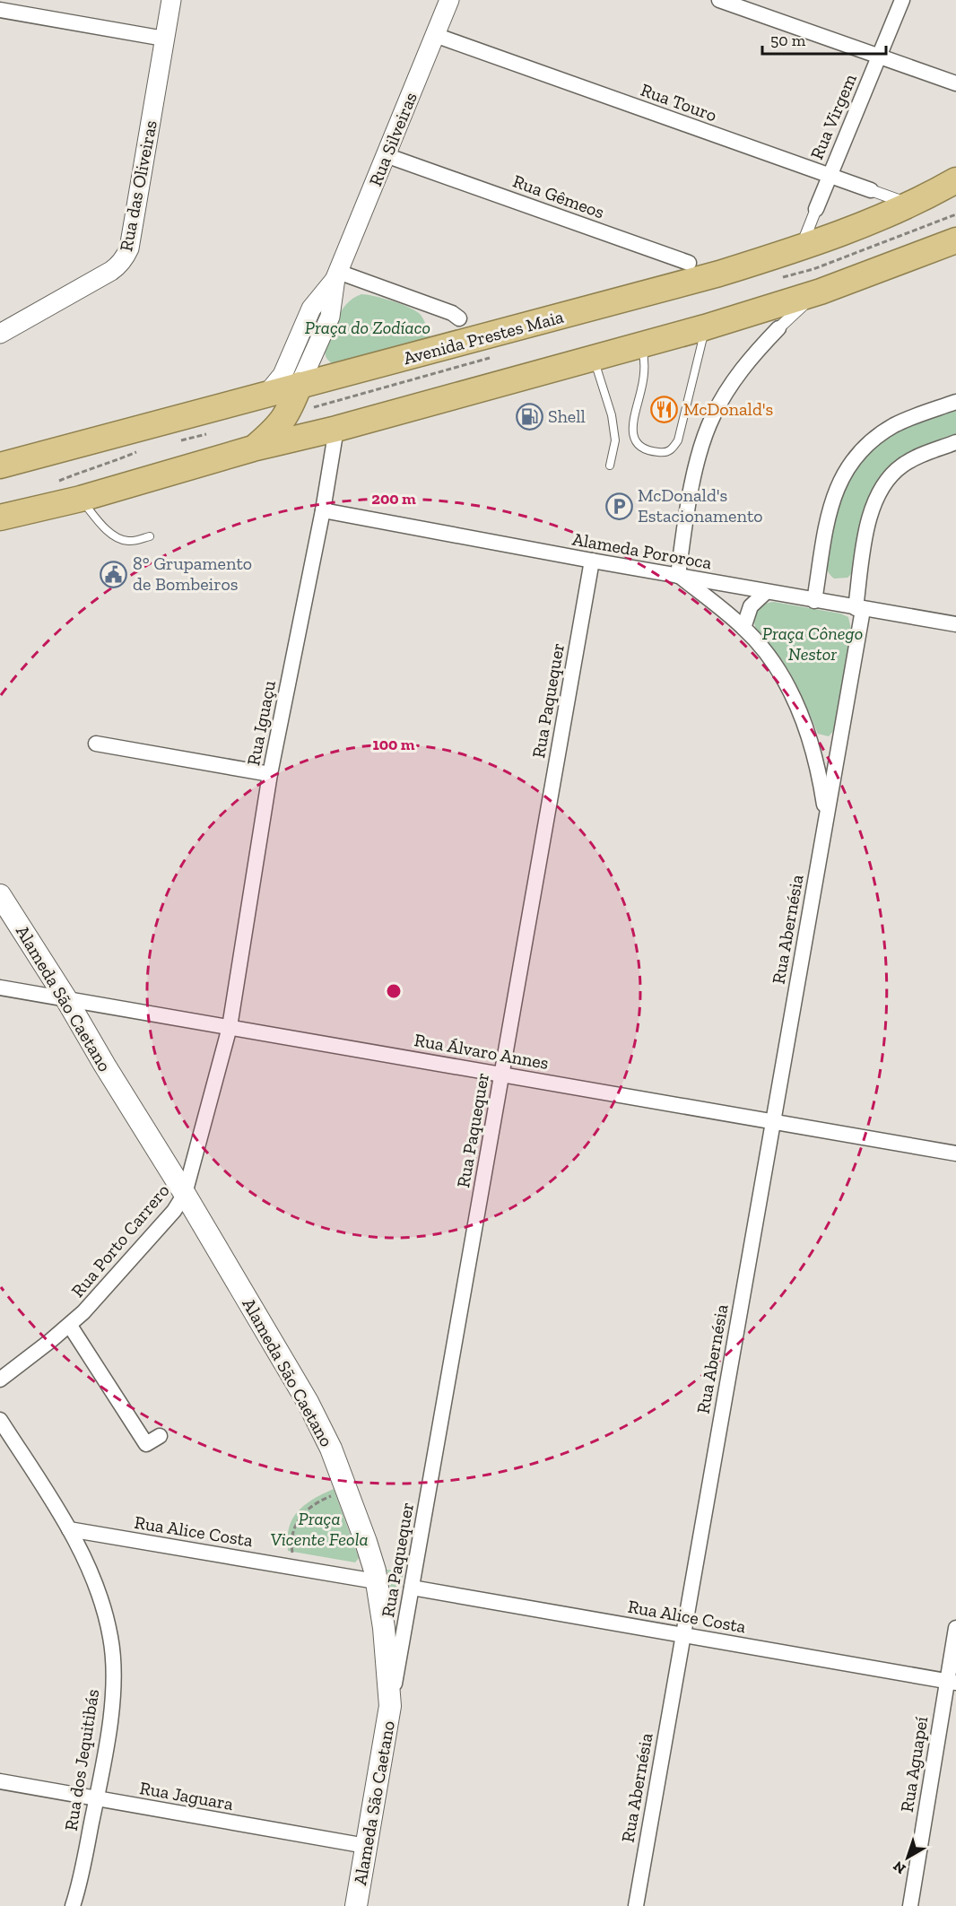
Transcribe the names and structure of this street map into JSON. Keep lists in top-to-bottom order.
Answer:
{
  "streets": {
    "highway": ["Avenida Prestes Maia"],
    "main road": ["Alameda São Caetano"],
    "street": [
      "Rua Touro",
      "Rua Virgem",
      "Rua Silveiras",
      "Rua das Oliveiras",
      "Rua Gêmeos",
      "Alameda Pororoca",
      "Rua Paquequer",
      "Rua Iguaçu",
      "Rua Abernésia",
      "Rua Álvaro Annes",
      "Rua Porto Carrero",
      "Rua Alice Costa",
      "Rua dos Jequitibás",
      "Rua Aguapeí",
      "Rua Jaguara"
    ]
  },
  "crossings": [
    ["Rua Touro", "Rua Virgem"],
    ["Rua Touro", "Rua Silveiras"],
    ["Rua Touro", "Avenida Prestes Maia"],
    ["Rua Virgem", "Avenida Prestes Maia"],
    ["Rua Silveiras", "Rua Gêmeos"],
    ["Rua Silveiras", "Avenida Prestes Maia"],
    ["Rua Gêmeos", "Avenida Prestes Maia"],
    ["Alameda Pororoca", "Rua Paquequer"],
    ["Alameda Pororoca", "Rua Iguaçu"],
    ["Rua Paquequer", "Alameda São Caetano"],
    ["Rua Paquequer", "Rua Álvaro Annes"],
    ["Rua Paquequer", "Rua Alice Costa"],
    ["Rua Iguaçu", "Rua Álvaro Annes"],
    ["Rua Iguaçu", "Rua Porto Carrero"],
    ["Rua Abernésia", "Rua Álvaro Annes"],
    ["Rua Abernésia", "Rua Alice Costa"],
    ["Alameda São Caetano", "Rua Álvaro Annes"],
    ["Alameda São Caetano", "Rua Porto Carrero"],
    ["Alameda São Caetano", "Rua Alice Costa"],
    ["Alameda São Caetano", "Rua Jaguara"],
    ["Rua Álvaro Annes", "Rua Porto Carrero"],
    ["Rua Alice Costa", "Rua dos Jequitibás"],
    ["Rua Alice Costa", "Rua Aguapeí"],
    ["Rua dos Jequitibás", "Rua Jaguara"]
  ],
  "parks": ["Praça do Zodíaco", "Praça Cônego Nestor", "Praça Vicente Feola"],
  "places": {
    "restaurant": ["McDonald's"],
    "fuel station": ["Shell"],
    "parking": ["McDonald's Estacionamento"],
    "public building": ["8° Grupamento de Bombeiros"]
  },
  "scale_bar": "50 m",
  "north": "bottom left",
  "rings": ["200 m", "100 m"]
}
